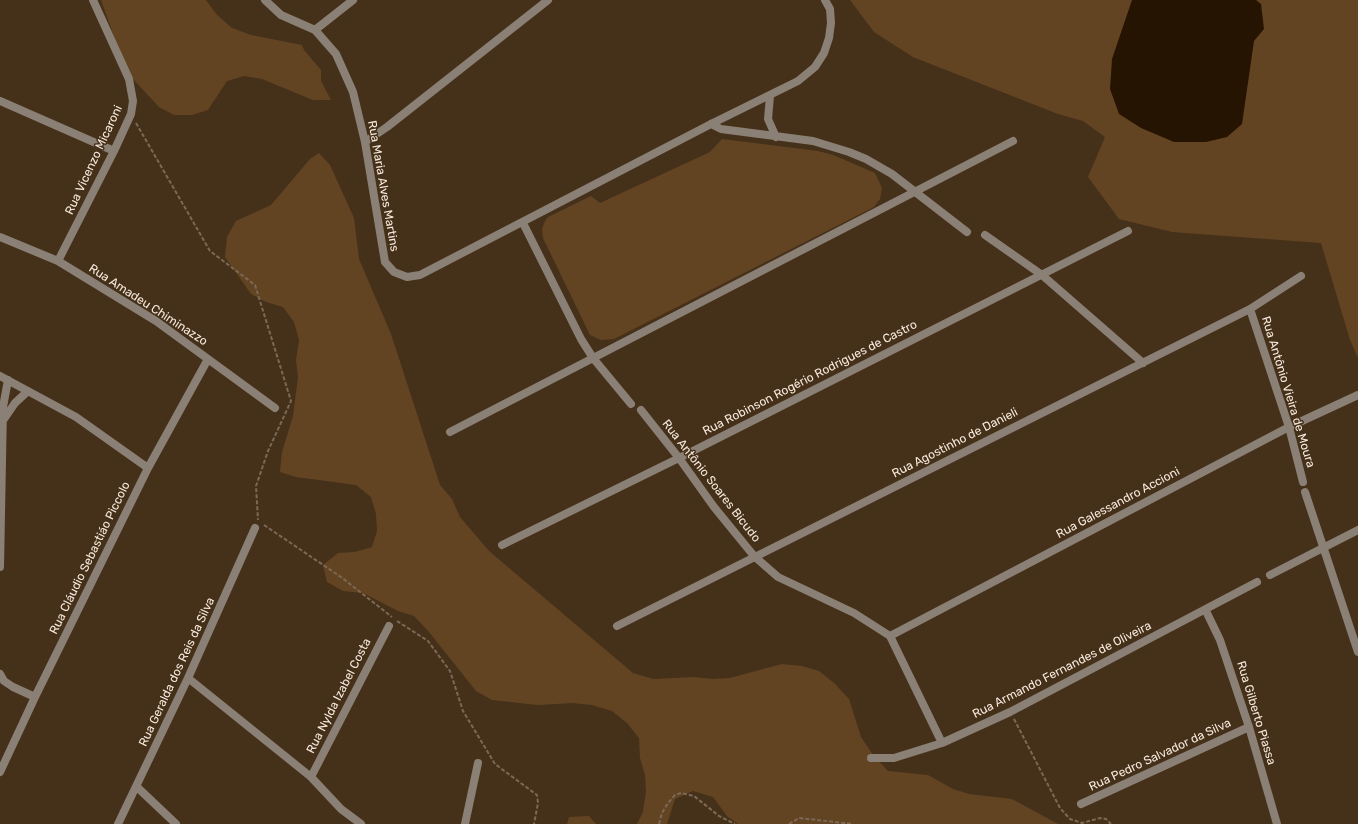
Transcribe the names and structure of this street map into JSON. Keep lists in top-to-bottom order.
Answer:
{
  "streets": {
    "street": [
      "Rua Vicenzo Micaroni",
      "Rua Maria Alves Martins",
      "Rua Amadeu Chiminazzo",
      "Rua Robinson Rogério Rodrigues de Castro",
      "Rua Antônio Vieira de Moura",
      "Rua Agostinho de Danieli",
      "Rua Antônio Soares Bicudo",
      "Rua Galessandro Accioni",
      "Rua Cláudio Sebastiáo Piccolo",
      "Rua Armando Fernandes de Oliveira",
      "Rua Geralda dos Reis da Silva",
      "Rua Nylda Izabel Costa",
      "Rua Gilberto Piassa",
      "Rua Pedro Salvador da Silva"
    ]
  },
  "crossings": [
    ["Rua Vicenzo Micaroni", "Rua Amadeu Chiminazzo"],
    ["Rua Amadeu Chiminazzo", "Rua Cláudio Sebastiáo Piccolo"],
    ["Rua Robinson Rogério Rodrigues de Castro", "Rua Antônio Soares Bicudo"],
    ["Rua Antônio Vieira de Moura", "Rua Agostinho de Danieli"],
    ["Rua Antônio Vieira de Moura", "Rua Galessandro Accioni"],
    ["Rua Agostinho de Danieli", "Rua Antônio Soares Bicudo"],
    ["Rua Antônio Soares Bicudo", "Rua Galessandro Accioni"],
    ["Rua Armando Fernandes de Oliveira", "Rua Gilberto Piassa"],
    ["Rua Gilberto Piassa", "Rua Pedro Salvador da Silva"]
  ]
}
